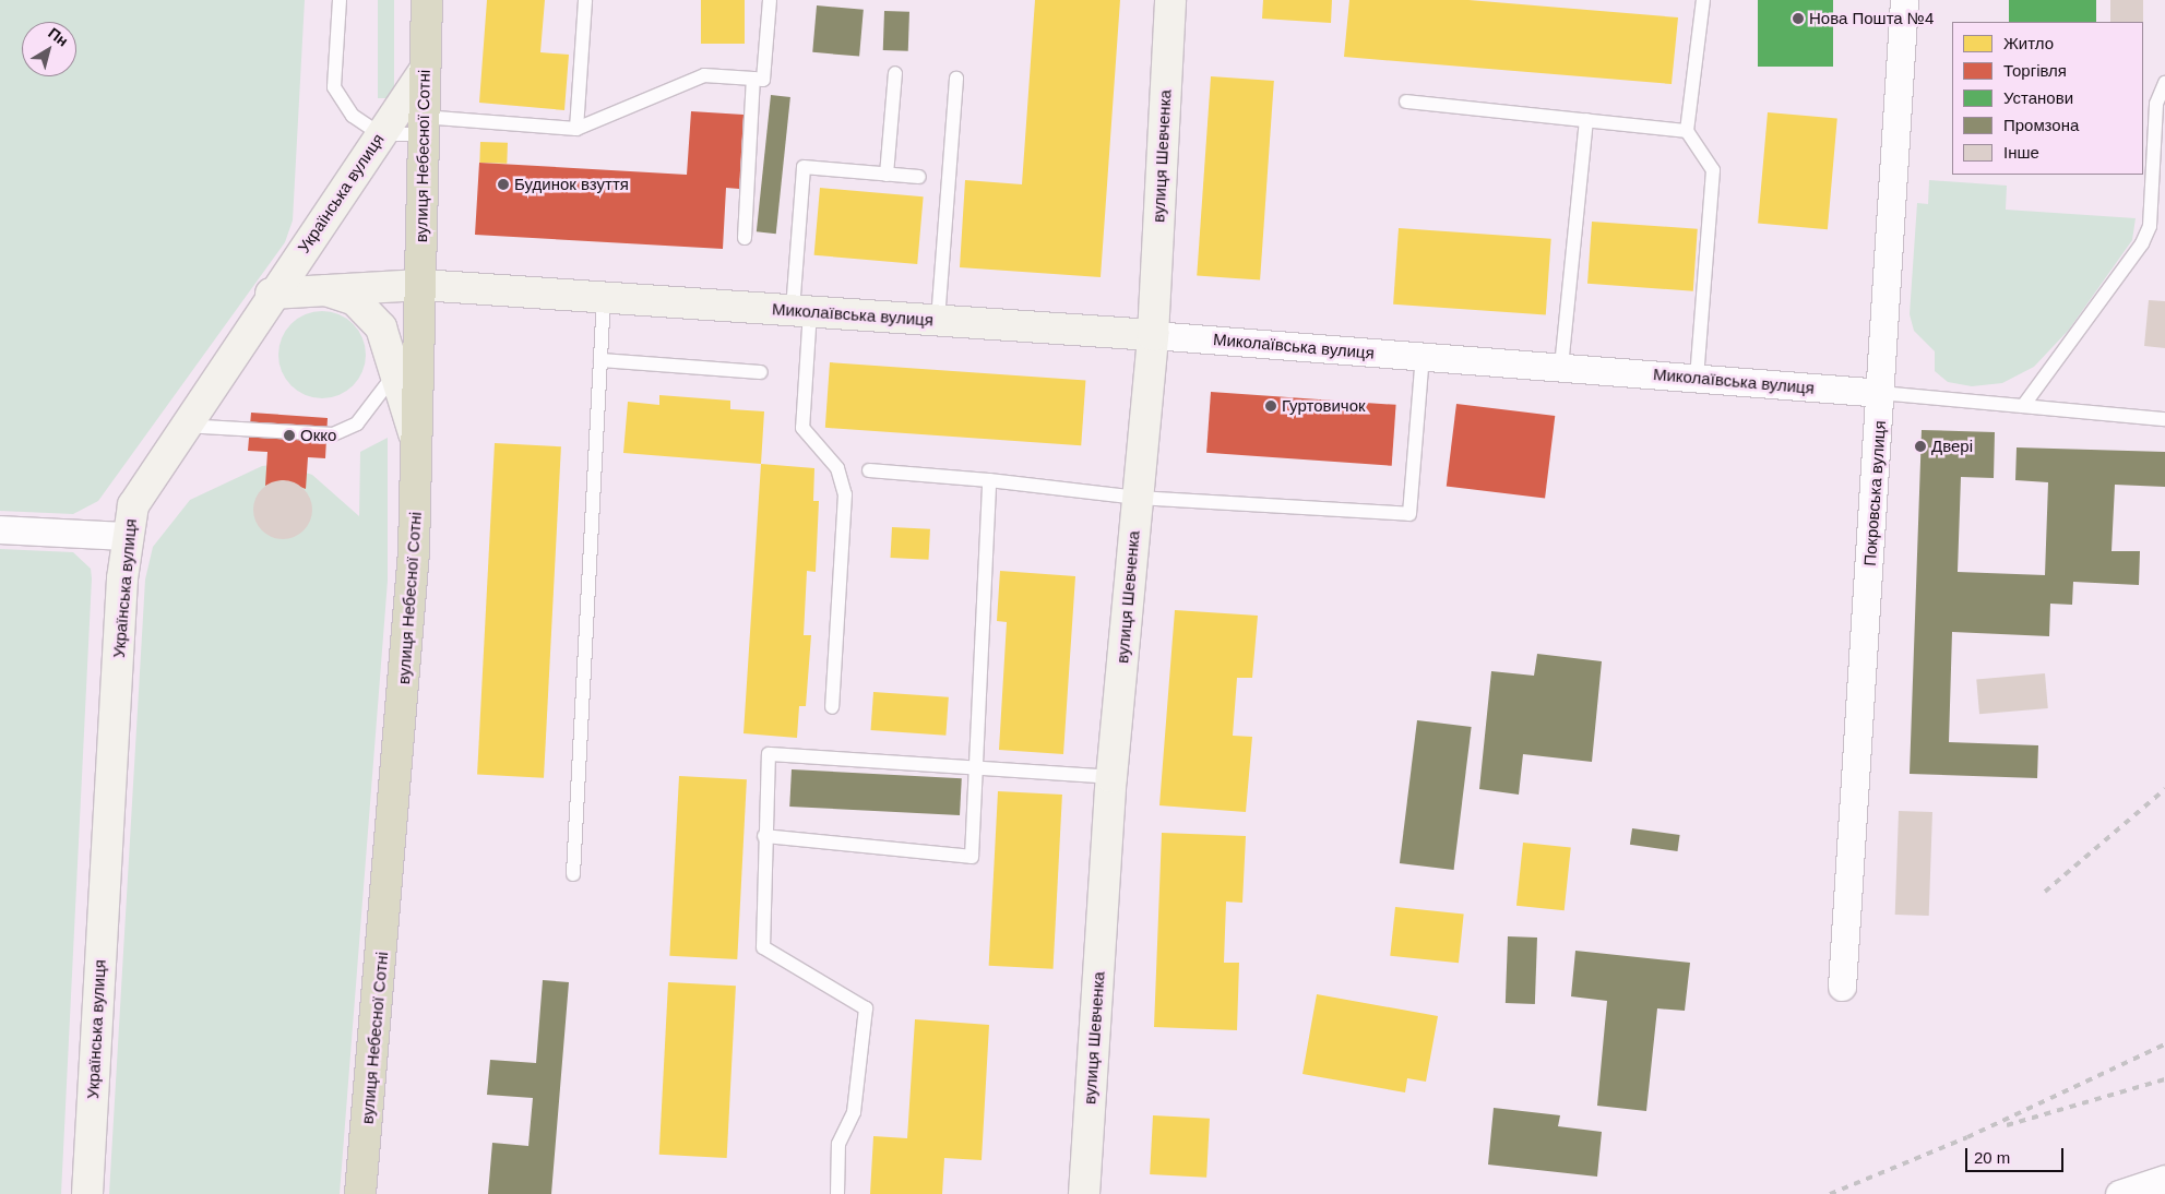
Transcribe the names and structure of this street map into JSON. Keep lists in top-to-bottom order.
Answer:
{
  "streets": {
    "highway": ["вулиця Небесної Сотні"],
    "street": [
      "вулиця Шевченка",
      "Українська вулиця",
      "Миколаївська вулиця",
      "Покровська вулиця"
    ]
  },
  "crossings": [
    ["вулиця Небесної Сотні", "Українська вулиця"],
    ["вулиця Небесної Сотні", "Миколаївська вулиця"],
    ["вулиця Шевченка", "Миколаївська вулиця"],
    ["Українська вулиця", "Миколаївська вулиця"],
    ["Миколаївська вулиця", "Покровська вулиця"]
  ],
  "places": [
    "Нова Пошта №4",
    "Будинок взуття",
    "Гуртовичок",
    "Окко",
    "Двері"
  ],
  "legend": [
    "Житло",
    "Торгівля",
    "Установи",
    "Промзона",
    "Інше"
  ],
  "scale_bar": "20 m",
  "north": "top right"
}
